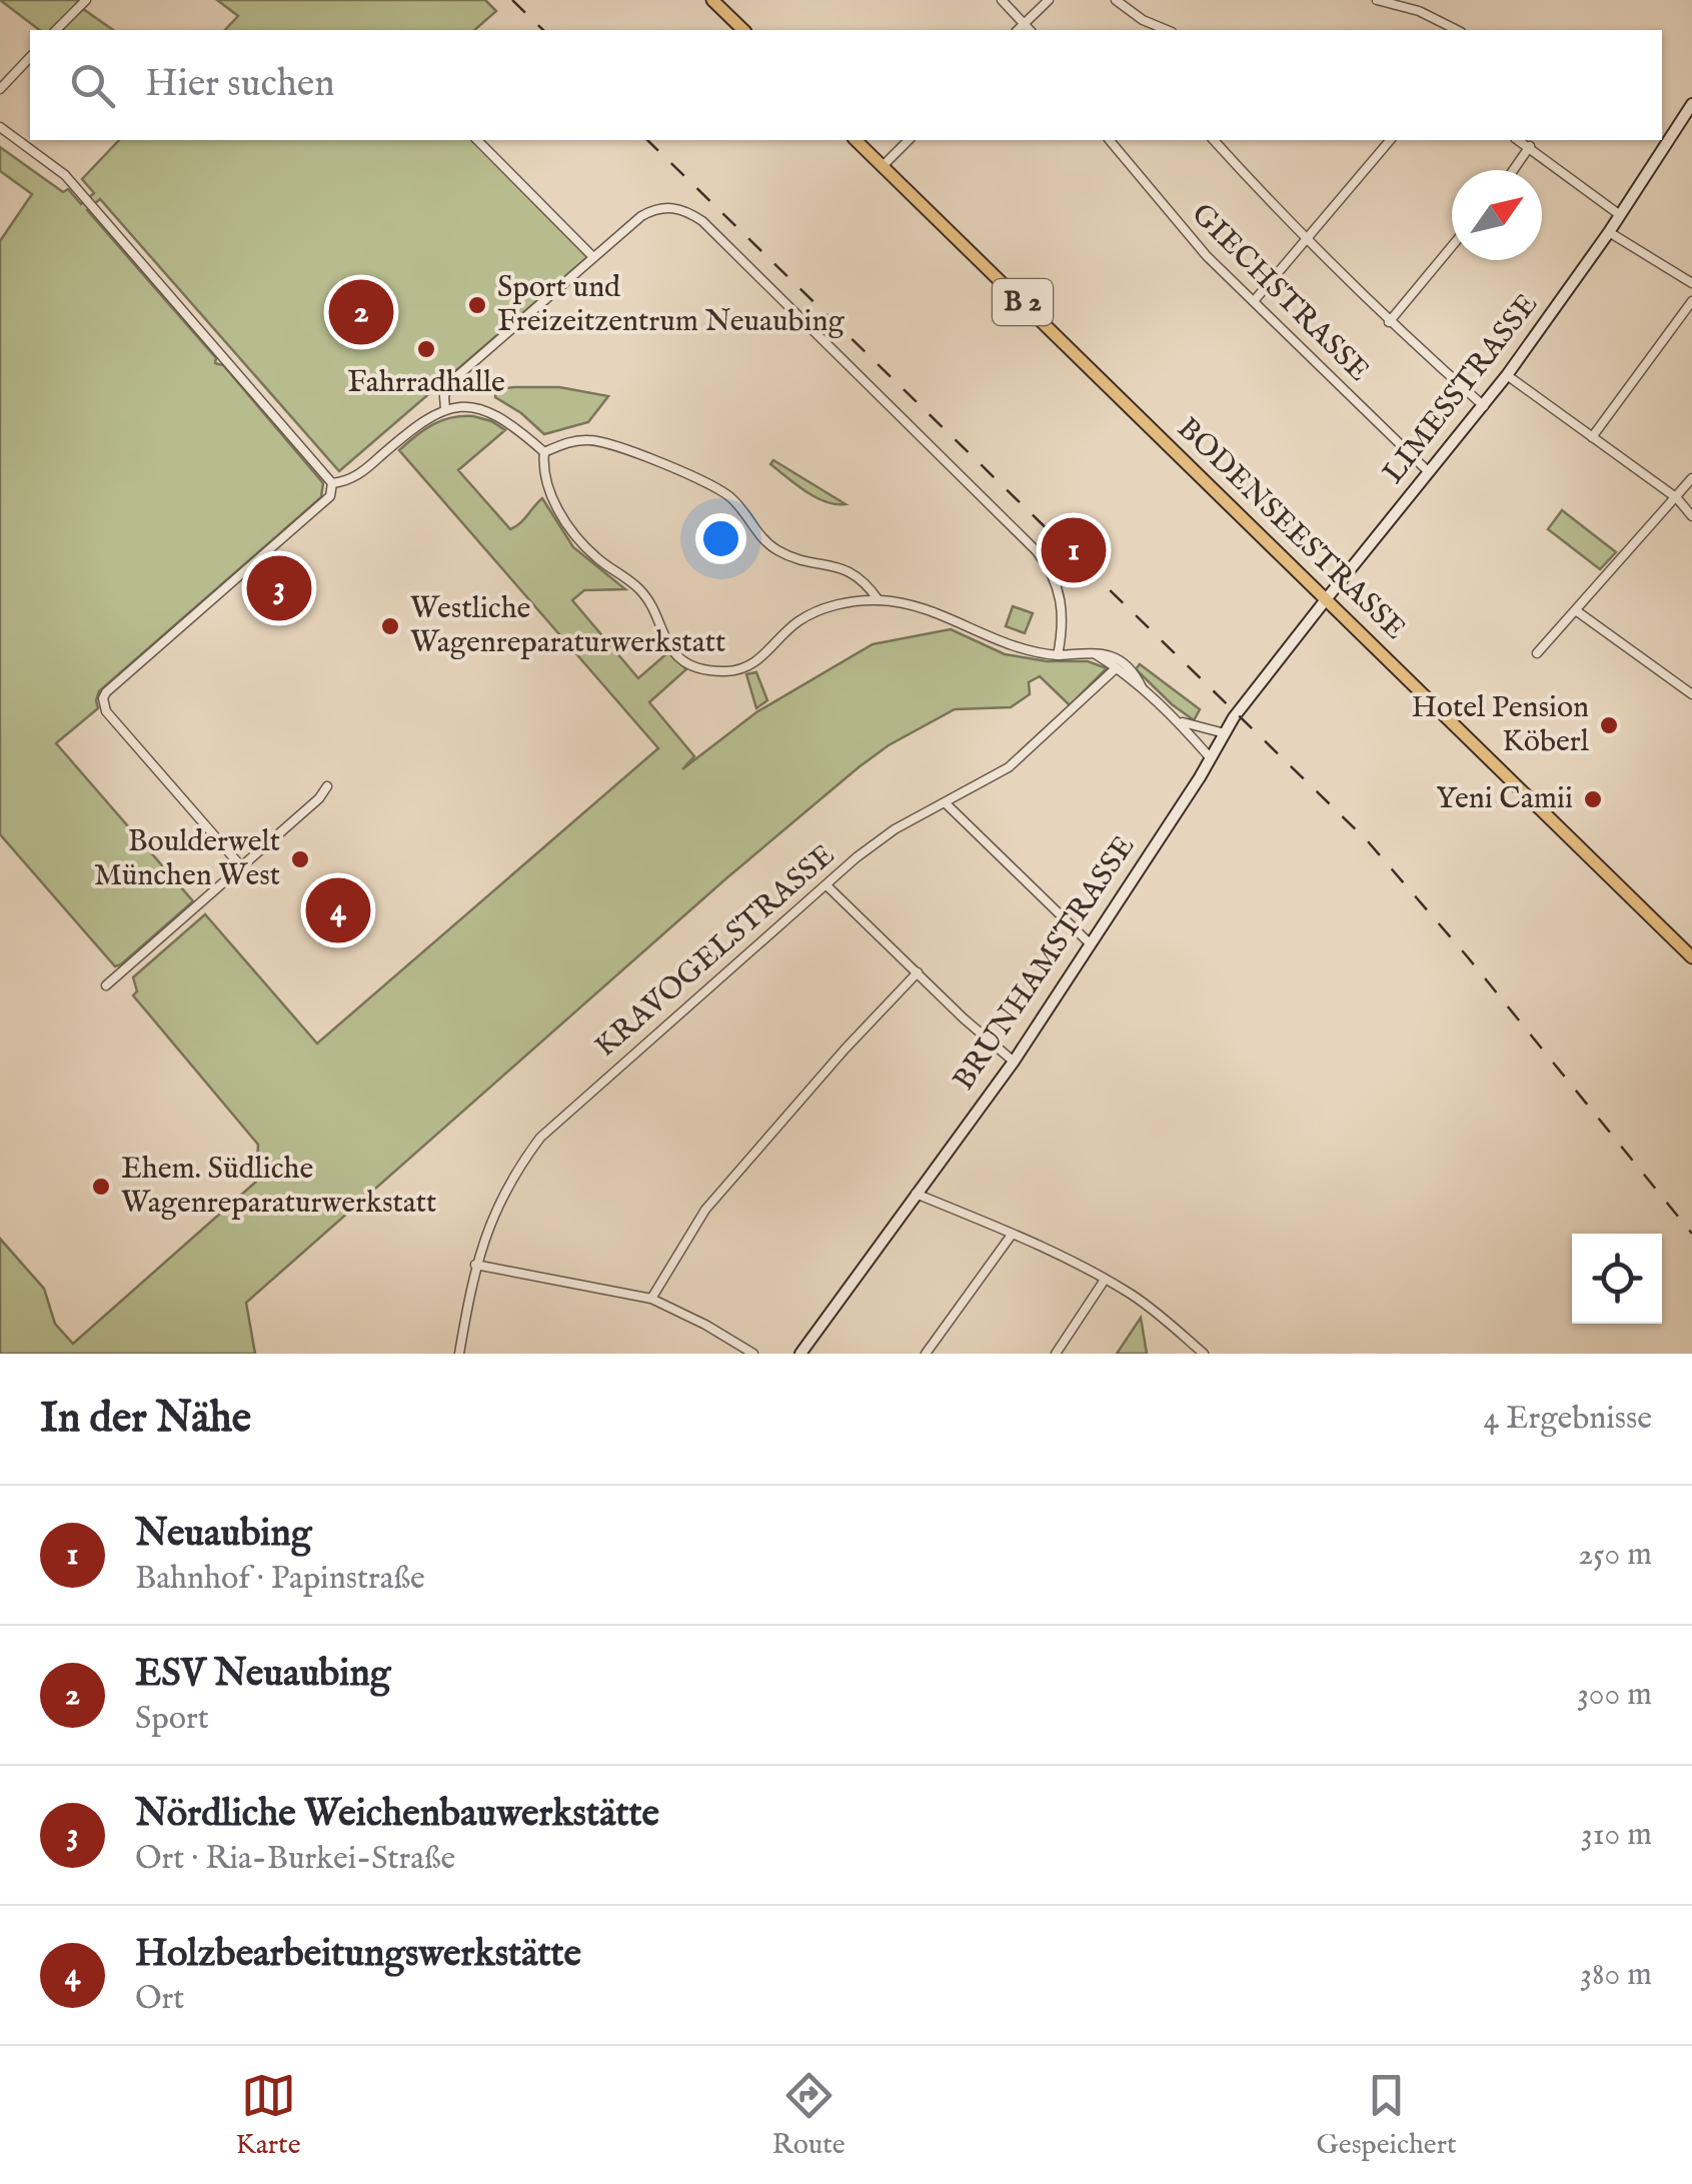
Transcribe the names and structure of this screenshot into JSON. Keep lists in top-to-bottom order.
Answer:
{
  "streets": {
    "main road": ["B 2", "BODENSEESTRASSE"],
    "street": [
      "GIECHSTRASSE",
      "LIMESSTRASSE",
      "KRAVOGELSTRASSE",
      "BRUNHAMSTRASSE"
    ]
  },
  "crossings": [
    ["GIECHSTRASSE", "LIMESSTRASSE"],
    ["LIMESSTRASSE", "BODENSEESTRASSE"],
    ["LIMESSTRASSE", "BRUNHAMSTRASSE"],
    ["BODENSEESTRASSE", "BRUNHAMSTRASSE"]
  ],
  "places": [
    "Sport und Freizeitzentrum Neuaubing",
    "Fahrradhalle",
    "Westliche Wagenreparaturwerkstatt",
    "Hotel Pension Köberl",
    "Yeni Camii",
    "Boulderwelt München West",
    "Ehem. Südliche Wagenreparaturwerkstatt"
  ],
  "north": "top right",
  "page": {
    "search": "Hier suchen",
    "pins": [
      "2",
      "1",
      "3",
      "4"
    ],
    "heading": ["In der Nähe", "4 Ergebnisse"],
    "list": [
      {
        "mark": "1",
        "name": "Neuaubing",
        "note": "Bahnhof · Papinstraße",
        "value": "250 m"
      },
      {
        "mark": "2",
        "name": "ESV Neuaubing",
        "note": "Sport",
        "value": "300 m"
      },
      {
        "mark": "3",
        "name": "Nördliche Weichenbauwerkstätte",
        "note": "Ort · Ria-Burkei-Straße",
        "value": "310 m"
      },
      {
        "mark": "4",
        "name": "Holzbearbeitungswerkstätte",
        "note": "Ort",
        "value": "380 m"
      }
    ],
    "nav": ["Karte", "Route", "Gespeichert"]
  }
}
